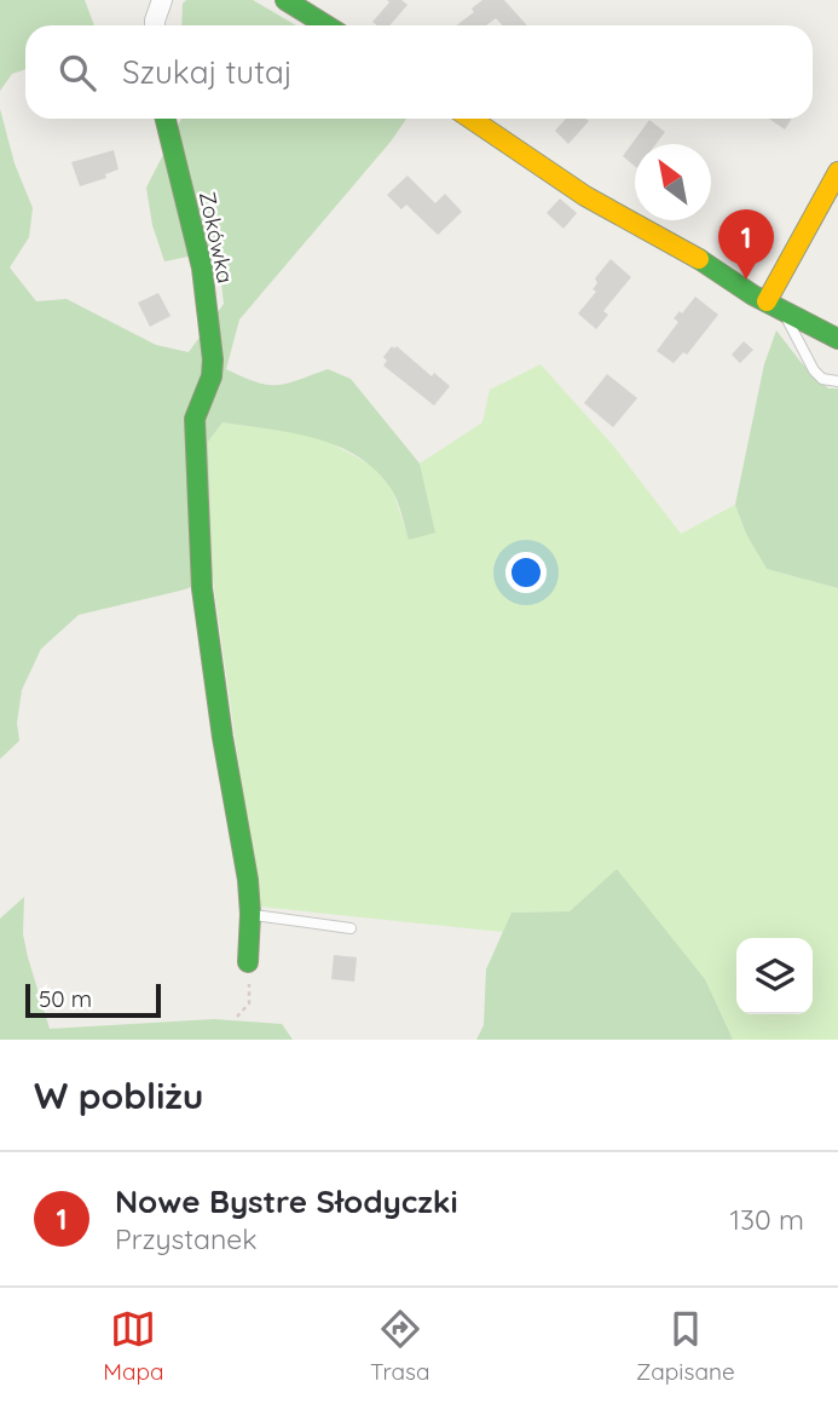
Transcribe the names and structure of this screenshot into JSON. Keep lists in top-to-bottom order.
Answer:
{
  "streets": {
    "street": ["Zokówka"]
  },
  "scale_bar": "50 m",
  "north": "top left",
  "page": {
    "search": "Szukaj tutaj",
    "pins": "1",
    "scale": "50 m",
    "heading": "W pobliżu",
    "list": [
      {
        "mark": "1",
        "name": "Nowe Bystre Słodyczki",
        "note": "Przystanek",
        "value": "130 m"
      }
    ],
    "nav": ["Mapa", "Trasa", "Zapisane"]
  }
}
